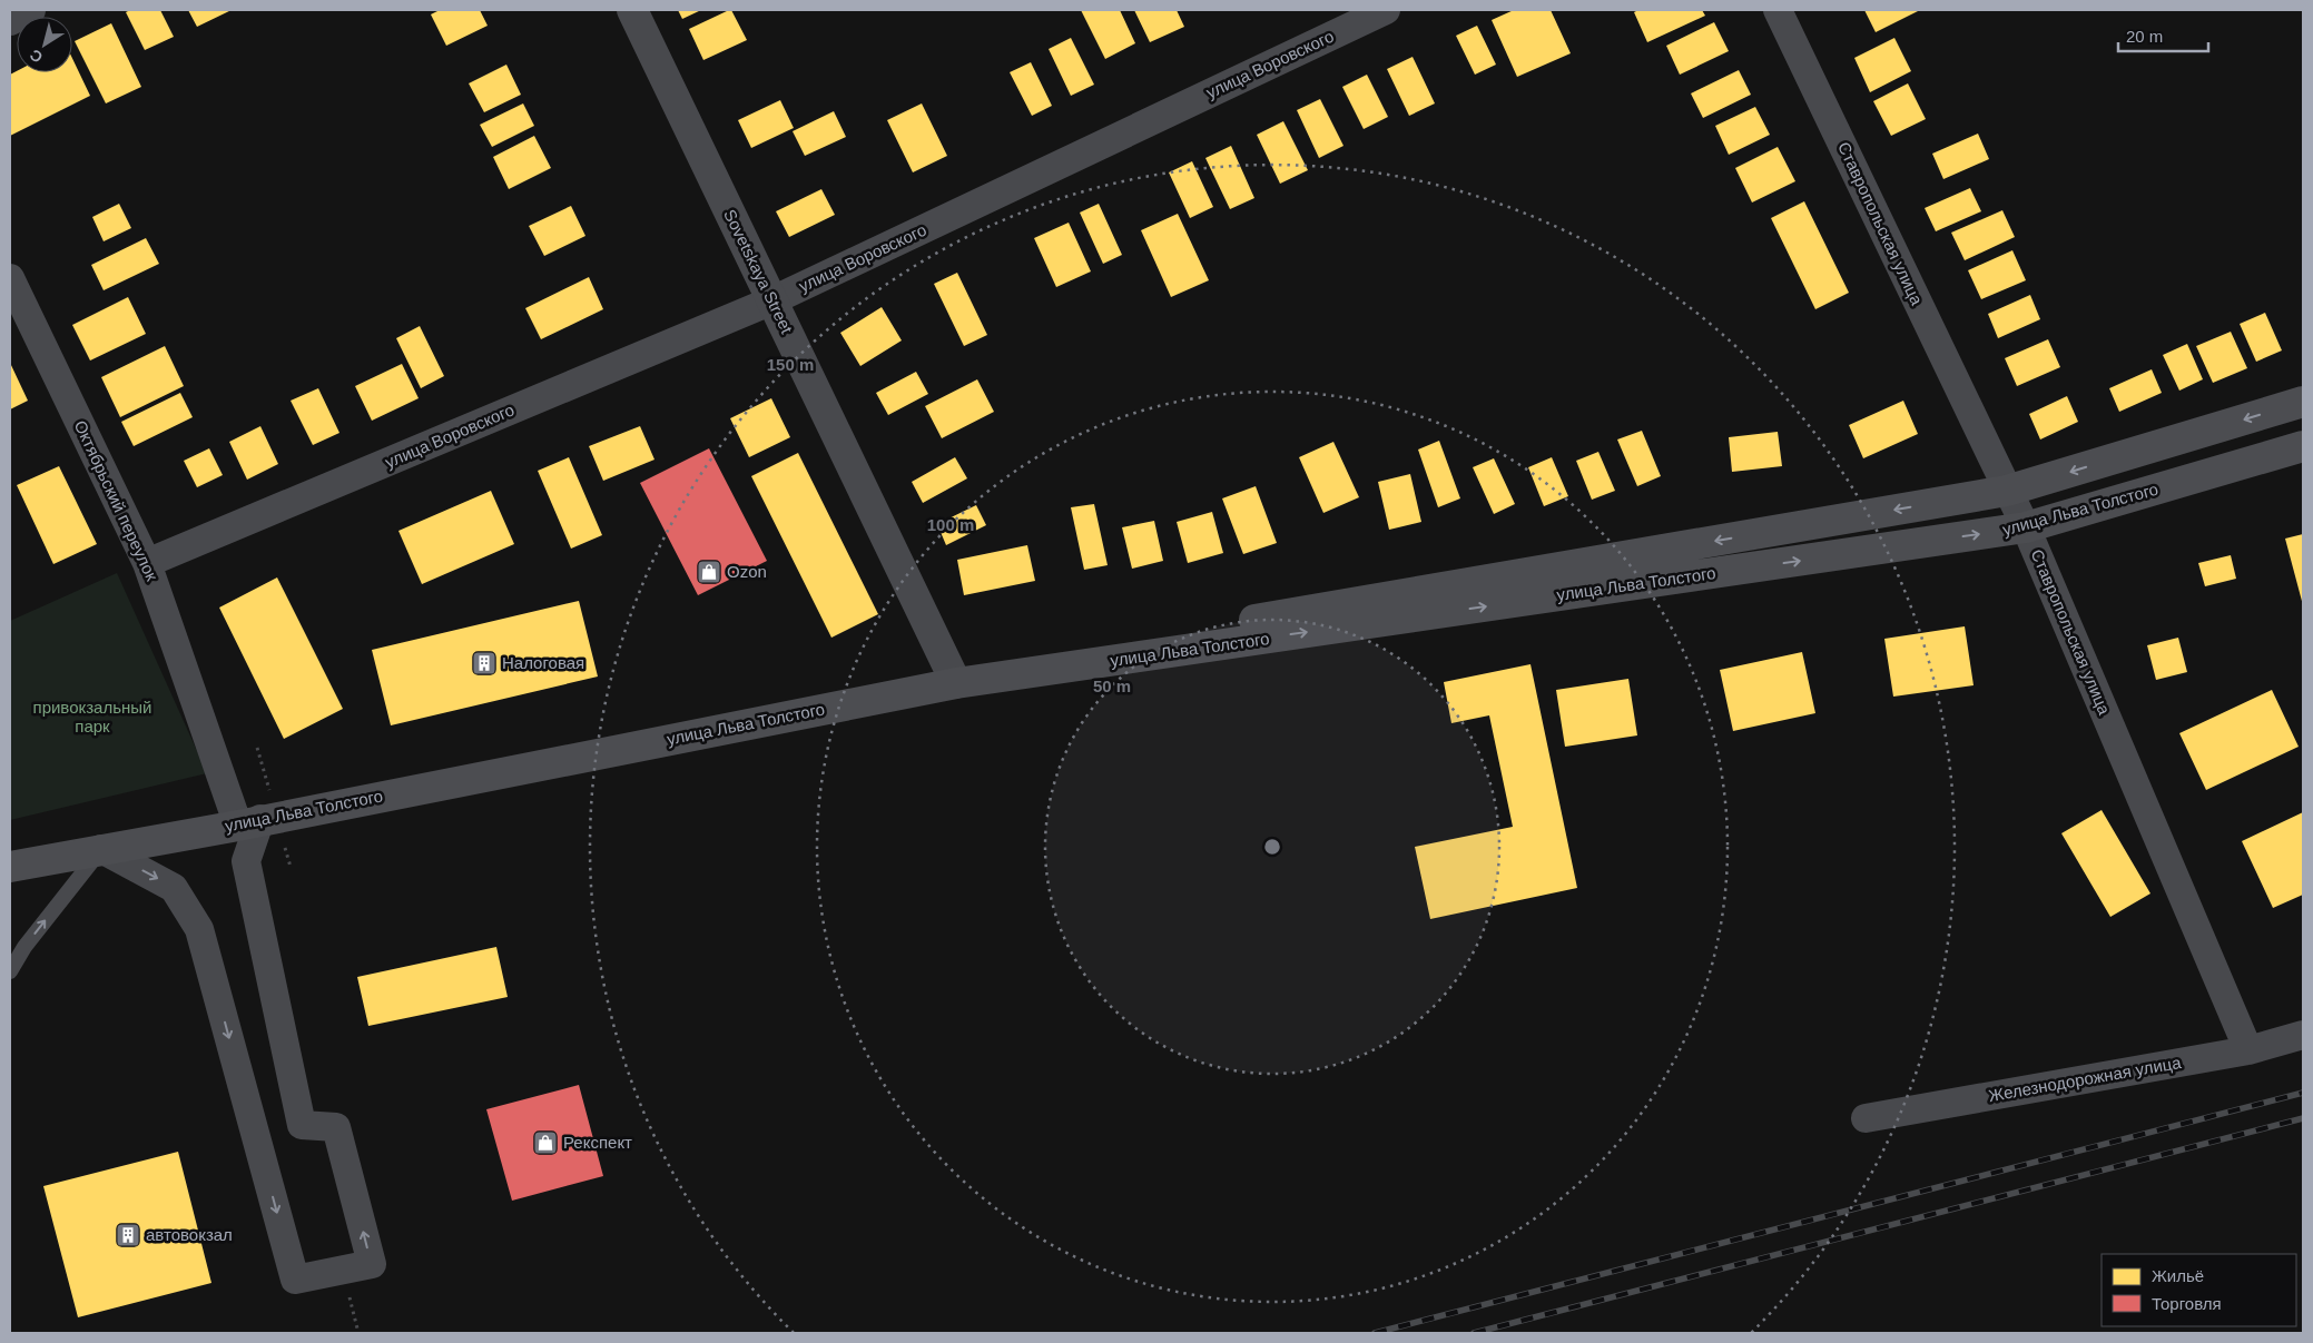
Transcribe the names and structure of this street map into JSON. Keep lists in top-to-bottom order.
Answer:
{
  "streets": {
    "main road": ["улица Льва Толстого"],
    "street": [
      "улица Воровского",
      "Ставропольская улица",
      "Sovetskaya Street",
      "Октябрьский переулок",
      "Железнодорожная улица"
    ]
  },
  "crossings": [
    ["улица Воровского", "Sovetskaya Street"],
    ["улица Воровского", "Октябрьский переулок"],
    ["Ставропольская улица", "улица Льва Толстого"],
    ["Ставропольская улица", "Железнодорожная улица"],
    ["Sovetskaya Street", "улица Льва Толстого"],
    ["Октябрьский переулок", "улица Льва Толстого"]
  ],
  "parks": ["привокзальный парк"],
  "places": {
    "shop": ["Ozon", "Рекспект"],
    "building": ["Налоговая", "автовокзал"]
  },
  "legend": ["Жильё", "Торговля"],
  "scale_bar": "20 m",
  "north": "bottom left",
  "rings": ["150 m", "100 m", "50 m"]
}
